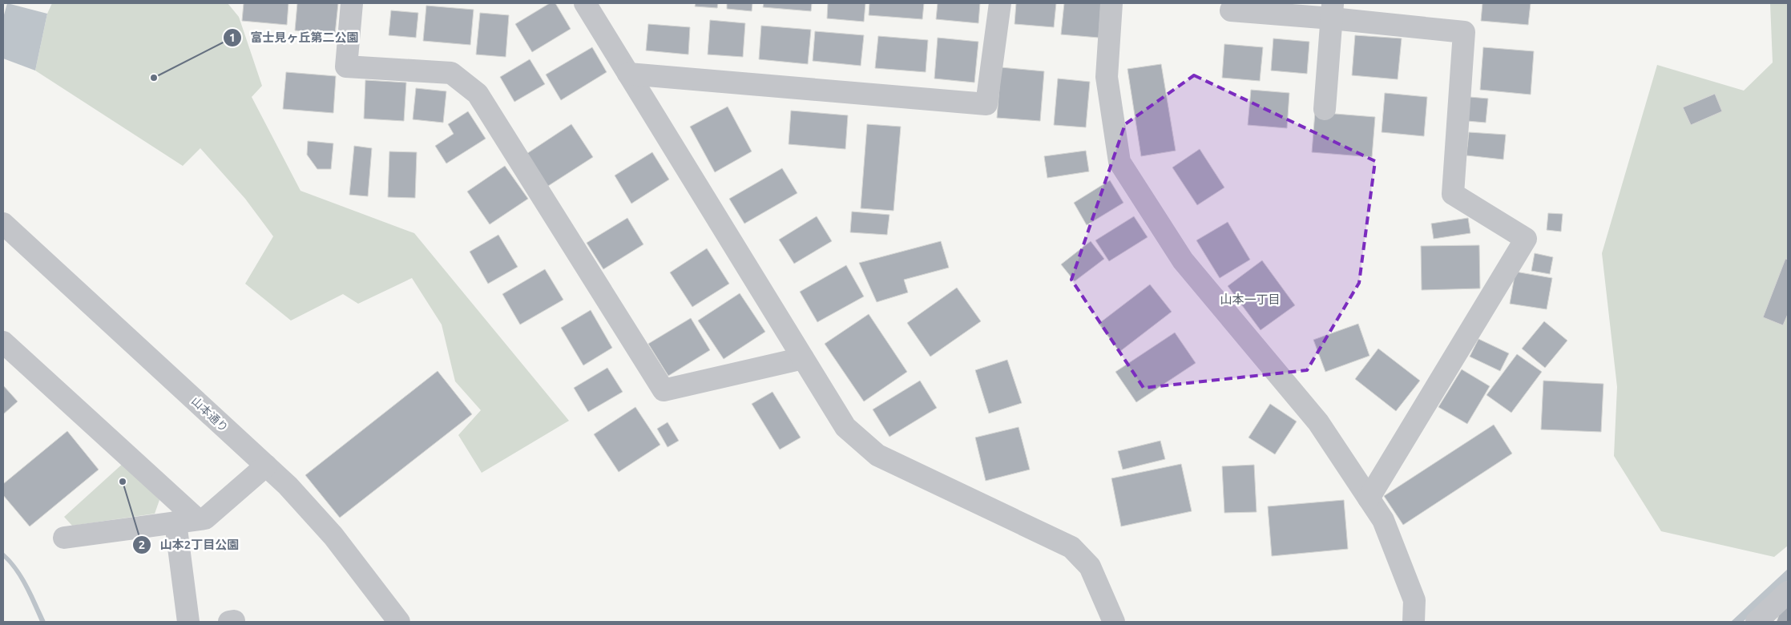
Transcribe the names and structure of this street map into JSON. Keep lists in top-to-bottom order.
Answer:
{
  "streets": {
    "street": ["山本通り"]
  },
  "districts": ["山本一丁目"],
  "places": ["富士見ヶ丘第二公園", "山本2丁目公園"]
}
